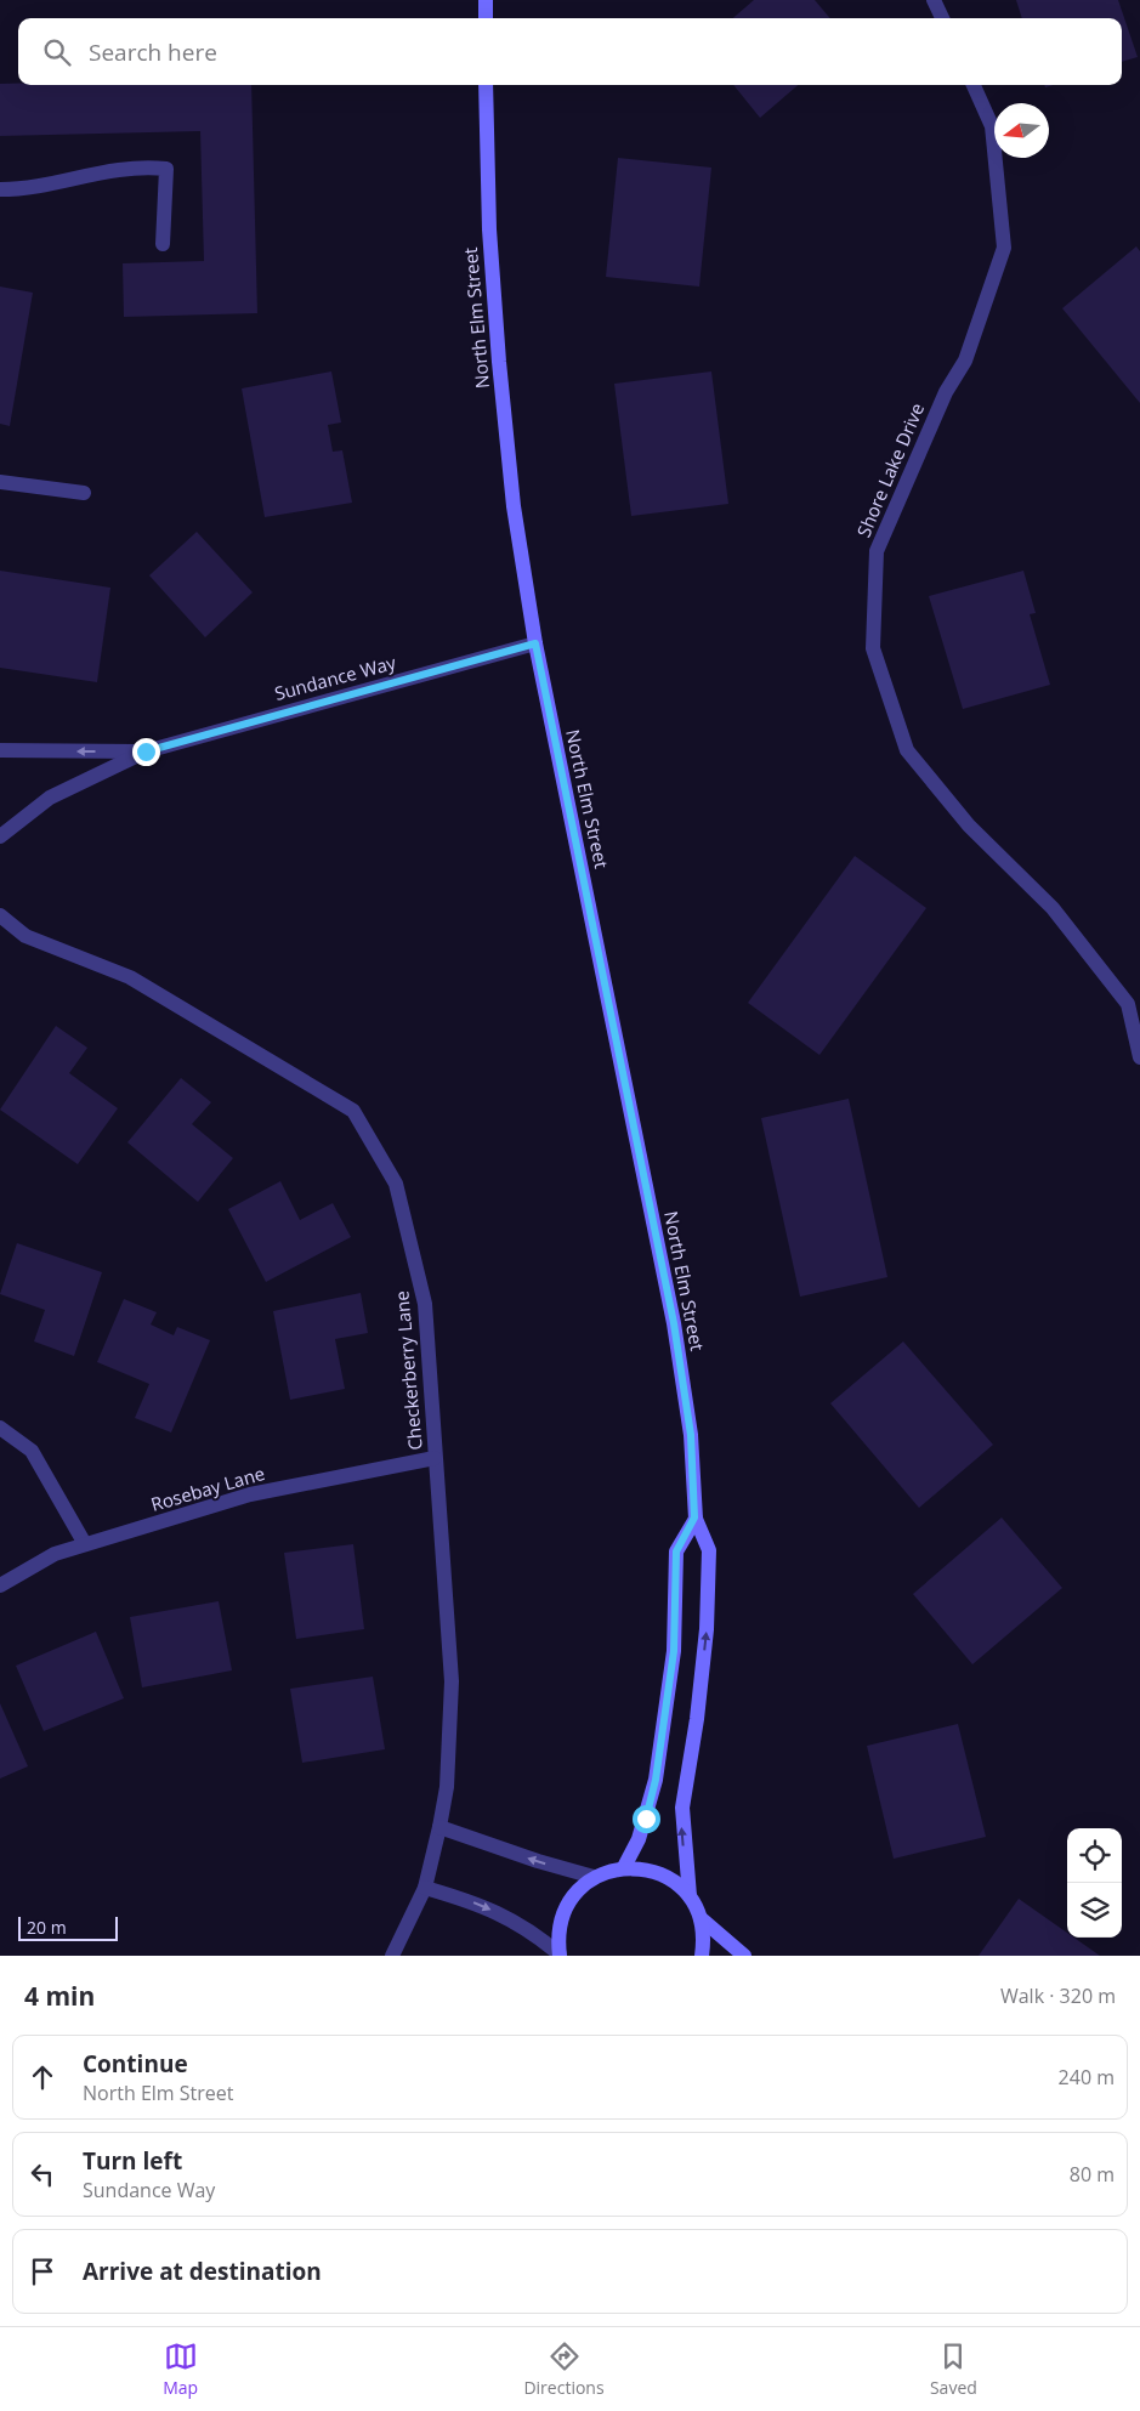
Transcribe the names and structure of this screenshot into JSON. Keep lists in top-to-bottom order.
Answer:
{
  "streets": {
    "main road": ["North Elm Street"],
    "street": [
      "Shore Lake Drive",
      "Sundance Way",
      "Checkerberry Lane",
      "Rosebay Lane"
    ]
  },
  "crossings": [
    ["North Elm Street", "Sundance Way"],
    ["Checkerberry Lane", "Rosebay Lane"]
  ],
  "scale_bar": "20 m",
  "north": "left",
  "page": {
    "search": "Search here",
    "scale": "20 m",
    "heading": ["4 min", "Walk · 320 m"],
    "list": [
      ["Continue", "North Elm Street", "240 m"],
      ["Turn left", "Sundance Way", "80 m"],
      "Arrive at destination"
    ],
    "nav": ["Map", "Directions", "Saved"]
  }
}
